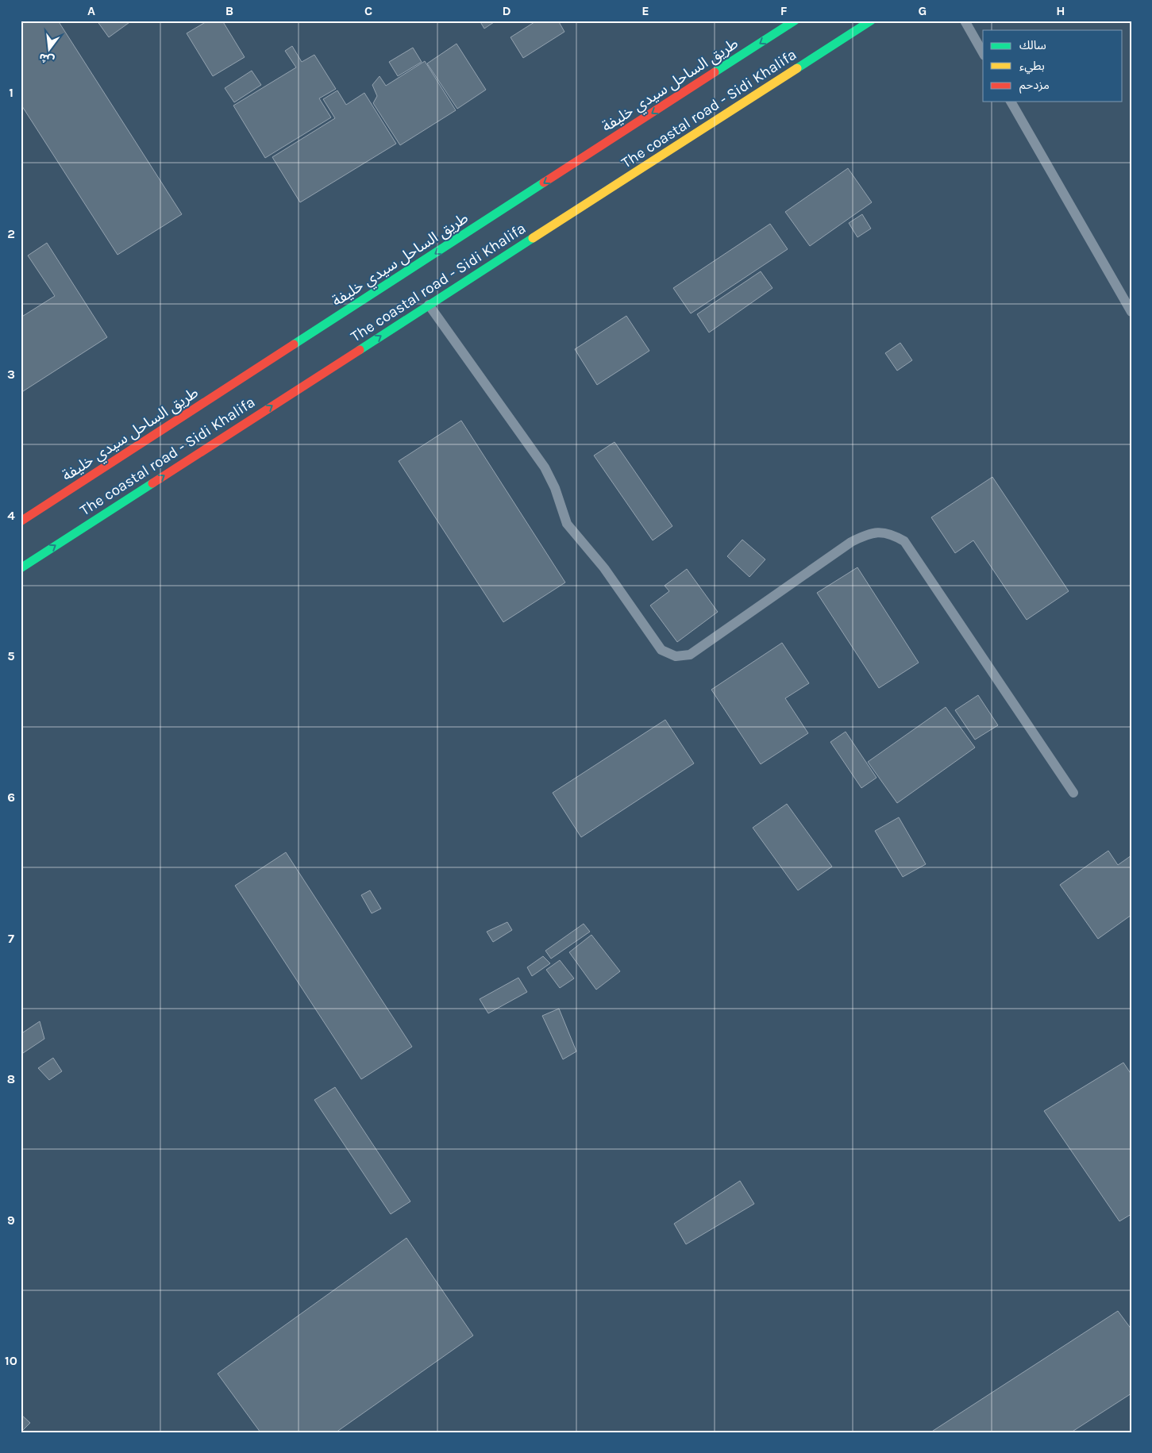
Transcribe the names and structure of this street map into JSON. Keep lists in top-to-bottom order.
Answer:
{
  "streets": {
    "highway": ["طريق الساحل سيدي خليفة", "The coastal road - Sidi Khalifa"]
  },
  "one_way": ["طريق الساحل سيدي خليفة", "The coastal road - Sidi Khalifa"],
  "legend": ["سالك", "بطيء", "مزدحم"],
  "north": "bottom",
  "grid": {
    "columns": [
      "A",
      "B",
      "C",
      "D",
      "E",
      "F",
      "G",
      "H"
    ],
    "rows": [
      "1",
      "2",
      "3",
      "4",
      "5",
      "6",
      "7",
      "8",
      "9",
      "10"
    ]
  }
}
